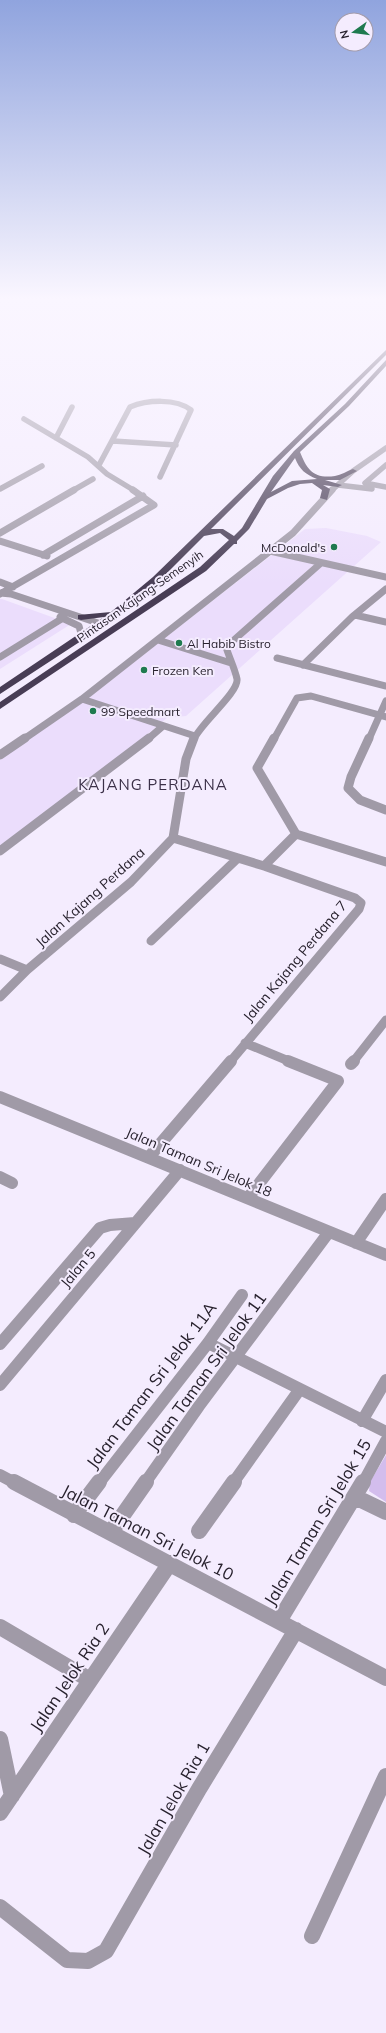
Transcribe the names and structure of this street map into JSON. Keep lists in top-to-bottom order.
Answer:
{
  "streets": {
    "highway": ["Pintasan Kajang-Semenyih"],
    "street": [
      "Jalan Kajang Perdana",
      "Jalan Kajang Perdana 7",
      "Jalan Taman Sri Jelok 18",
      "Jalan 5",
      "Jalan Taman Sri Jelok 11",
      "Jalan Taman Sri Jelok 11A",
      "Jalan Taman Sri Jelok 15",
      "Jalan Taman Sri Jelok 10",
      "Jalan Jelok Ria 2",
      "Jalan Jelok Ria 1"
    ]
  },
  "crossings": [
    ["Jalan Taman Sri Jelok 18", "Jalan 5"],
    ["Jalan Taman Sri Jelok 18", "Jalan Taman Sri Jelok 11"],
    ["Jalan Taman Sri Jelok 11", "Jalan Taman Sri Jelok 10"],
    ["Jalan Taman Sri Jelok 11A", "Jalan Taman Sri Jelok 10"],
    ["Jalan Taman Sri Jelok 15", "Jalan Taman Sri Jelok 10"],
    ["Jalan Taman Sri Jelok 10", "Jalan Jelok Ria 2"],
    ["Jalan Taman Sri Jelok 10", "Jalan Jelok Ria 1"]
  ],
  "districts": ["KAJANG PERDANA"],
  "places": [
    "McDonald's",
    "Al Habib Bistro",
    "Frozen Ken",
    "99 Speedmart"
  ],
  "north": "left"
}
